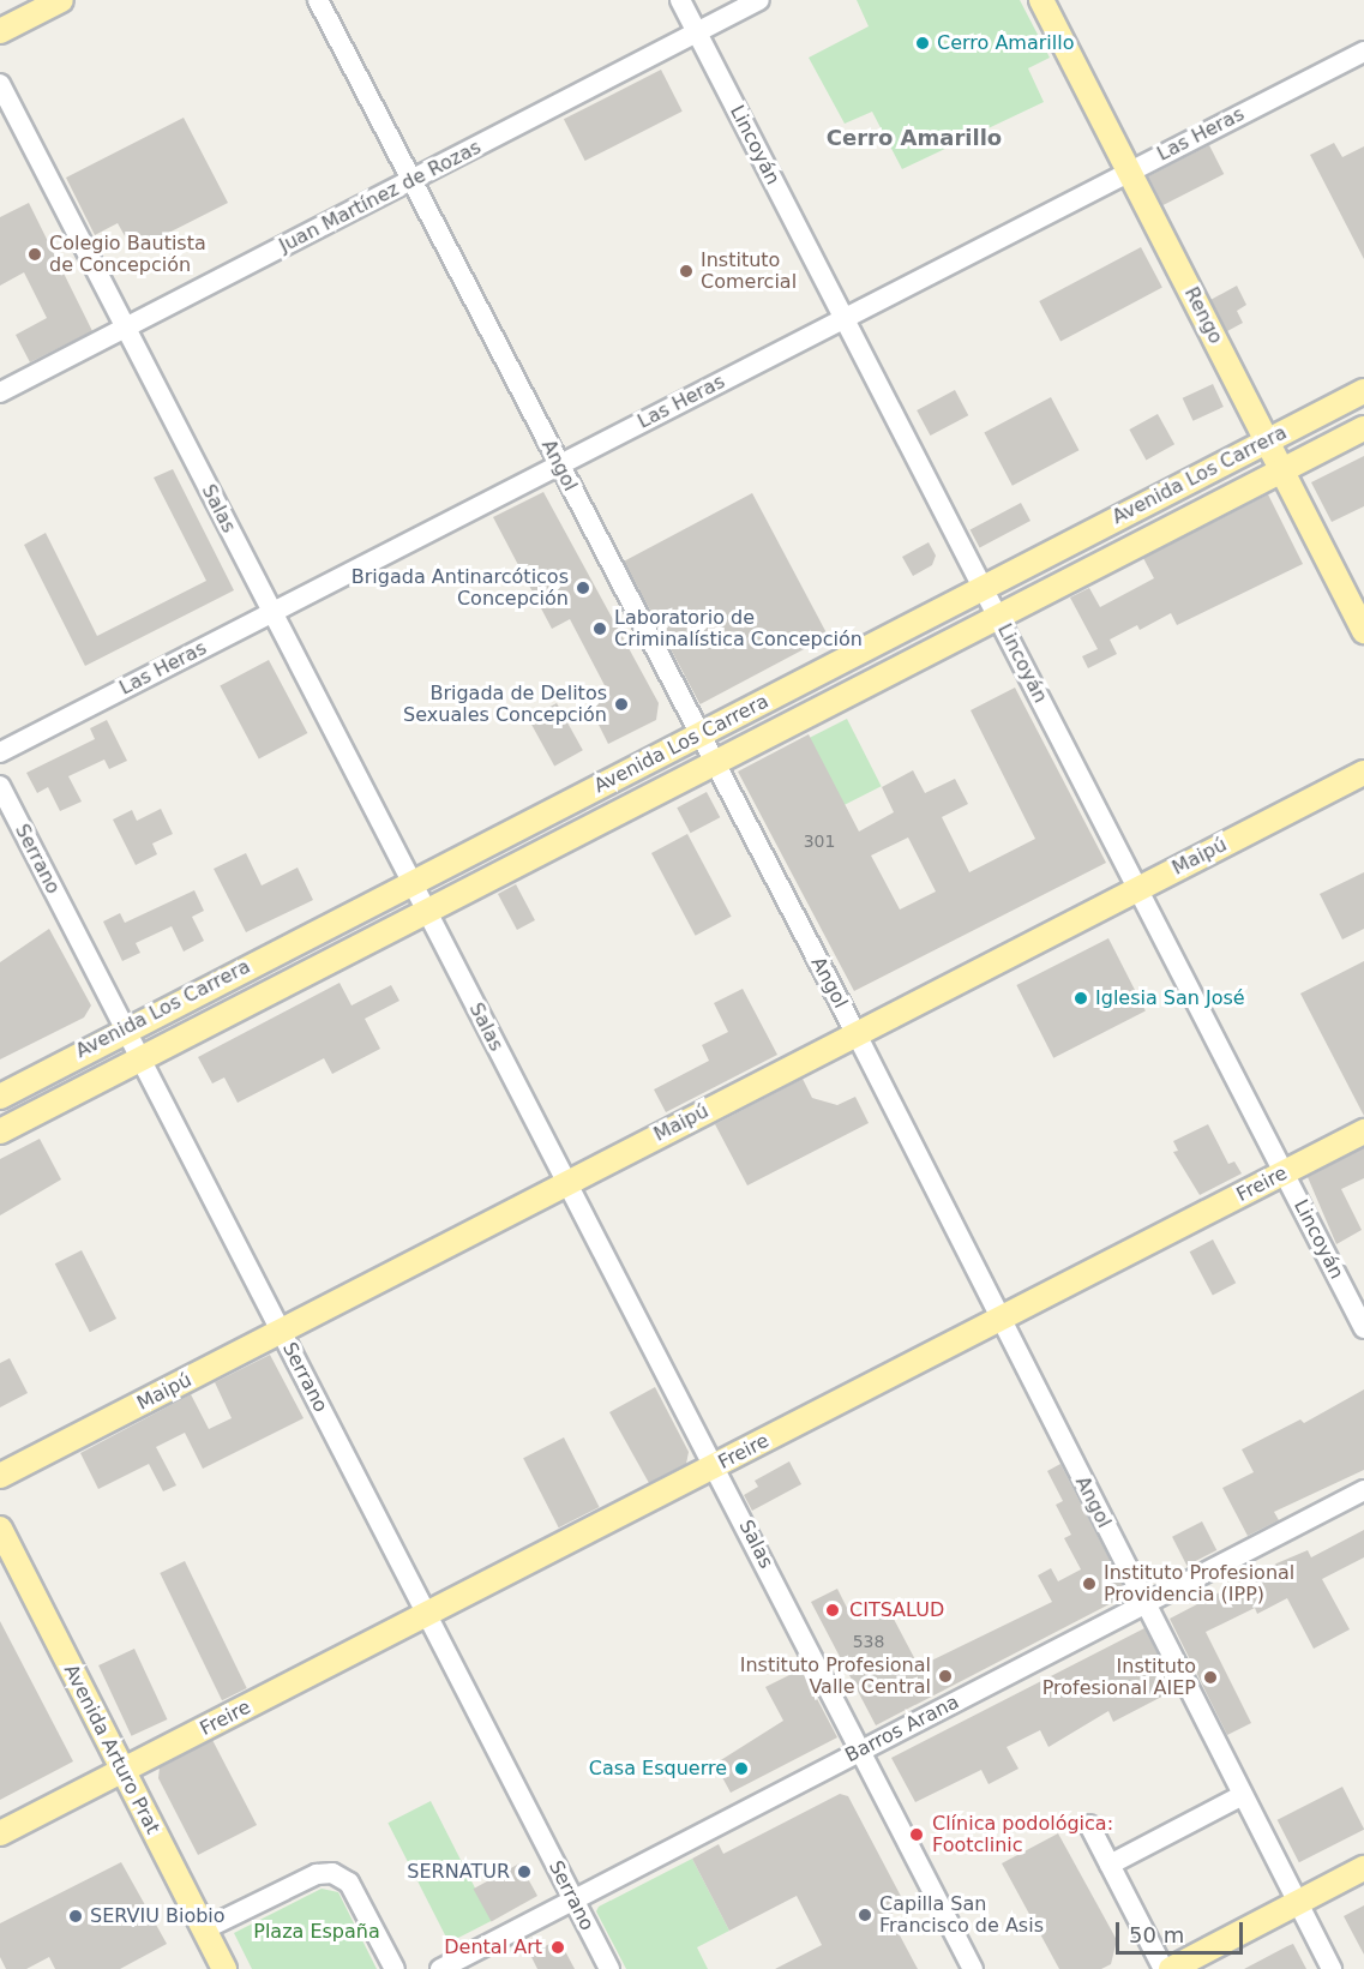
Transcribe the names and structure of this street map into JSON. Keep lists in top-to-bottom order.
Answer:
{
  "streets": {
    "main road": [
      "Rengo",
      "Avenida Los Carrera",
      "Maipú",
      "Freire",
      "Avenida Arturo Prat"
    ],
    "street": [
      "Las Heras",
      "Lincoyán",
      "Juan Martínez de Rozas",
      "Angol",
      "Salas",
      "Serrano",
      "Barros Arana"
    ]
  },
  "crossings": [
    ["Las Heras", "Lincoyán"],
    ["Las Heras", "Rengo"],
    ["Las Heras", "Angol"],
    ["Las Heras", "Salas"],
    ["Lincoyán", "Juan Martínez de Rozas"],
    ["Lincoyán", "Avenida Los Carrera"],
    ["Lincoyán", "Maipú"],
    ["Lincoyán", "Freire"],
    ["Juan Martínez de Rozas", "Angol"],
    ["Juan Martínez de Rozas", "Salas"],
    ["Rengo", "Avenida Los Carrera"],
    ["Angol", "Avenida Los Carrera"],
    ["Angol", "Maipú"],
    ["Angol", "Freire"],
    ["Angol", "Barros Arana"],
    ["Avenida Los Carrera", "Salas"],
    ["Avenida Los Carrera", "Serrano"],
    ["Salas", "Maipú"],
    ["Salas", "Freire"],
    ["Salas", "Barros Arana"],
    ["Maipú", "Serrano"],
    ["Serrano", "Freire"],
    ["Serrano", "Barros Arana"],
    ["Freire", "Avenida Arturo Prat"]
  ],
  "districts": ["Cerro Amarillo"],
  "parks": ["Plaza España"],
  "places": [
    "Cerro Amarillo",
    "Colegio Bautista de Concepción",
    "Instituto Comercial",
    "Brigada Antinarcóticos Concepción",
    "Laboratorio de Criminalística Concepción",
    "Brigada de Delitos Sexuales Concepción",
    "Iglesia San José",
    "Instituto Profesional Providencia (IPP)",
    "CITSALUD",
    "Instituto Profesional Valle Central",
    "Instituto Profesional AIEP",
    "Casa Esquerre",
    "Clínica podológica: Footclinic",
    "SERNATUR",
    "Capilla San Francisco de Asis",
    "SERVIU Biobio",
    "Dental Art"
  ],
  "house_numbers": ["301", "538"],
  "scale_bar": "50 m"
}
